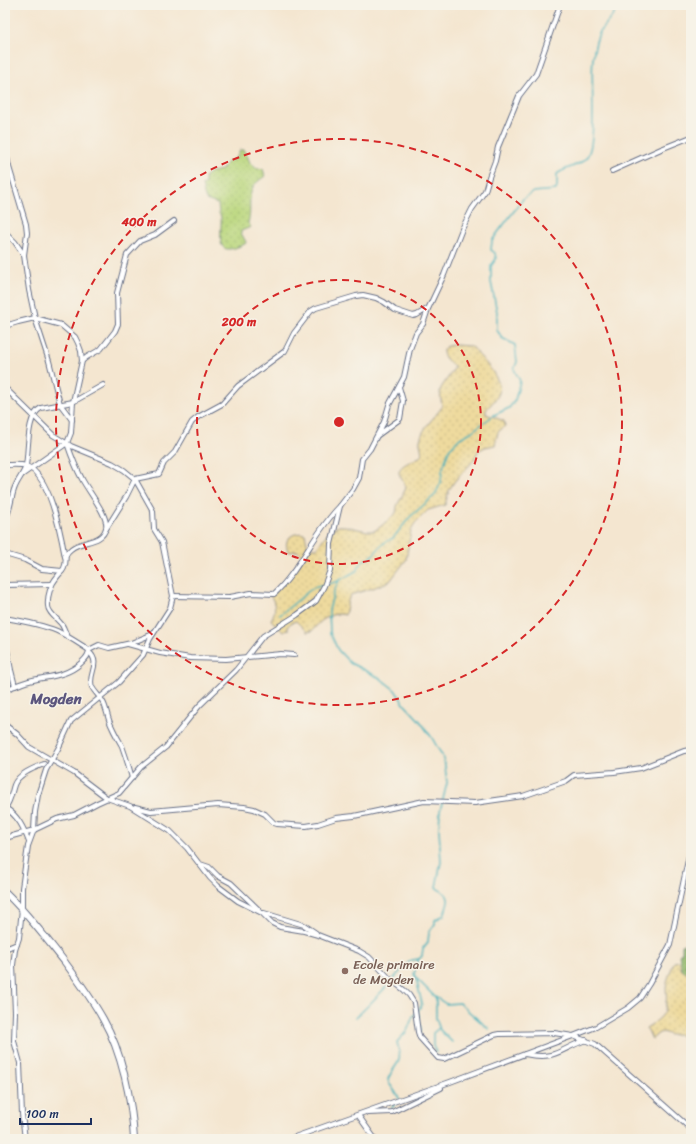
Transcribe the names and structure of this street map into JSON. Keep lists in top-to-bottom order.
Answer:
{
  "districts": ["Mogden"],
  "places": ["Ecole primaire de Mogden"],
  "scale_bar": "100 m",
  "rings": ["400 m", "200 m"]
}
